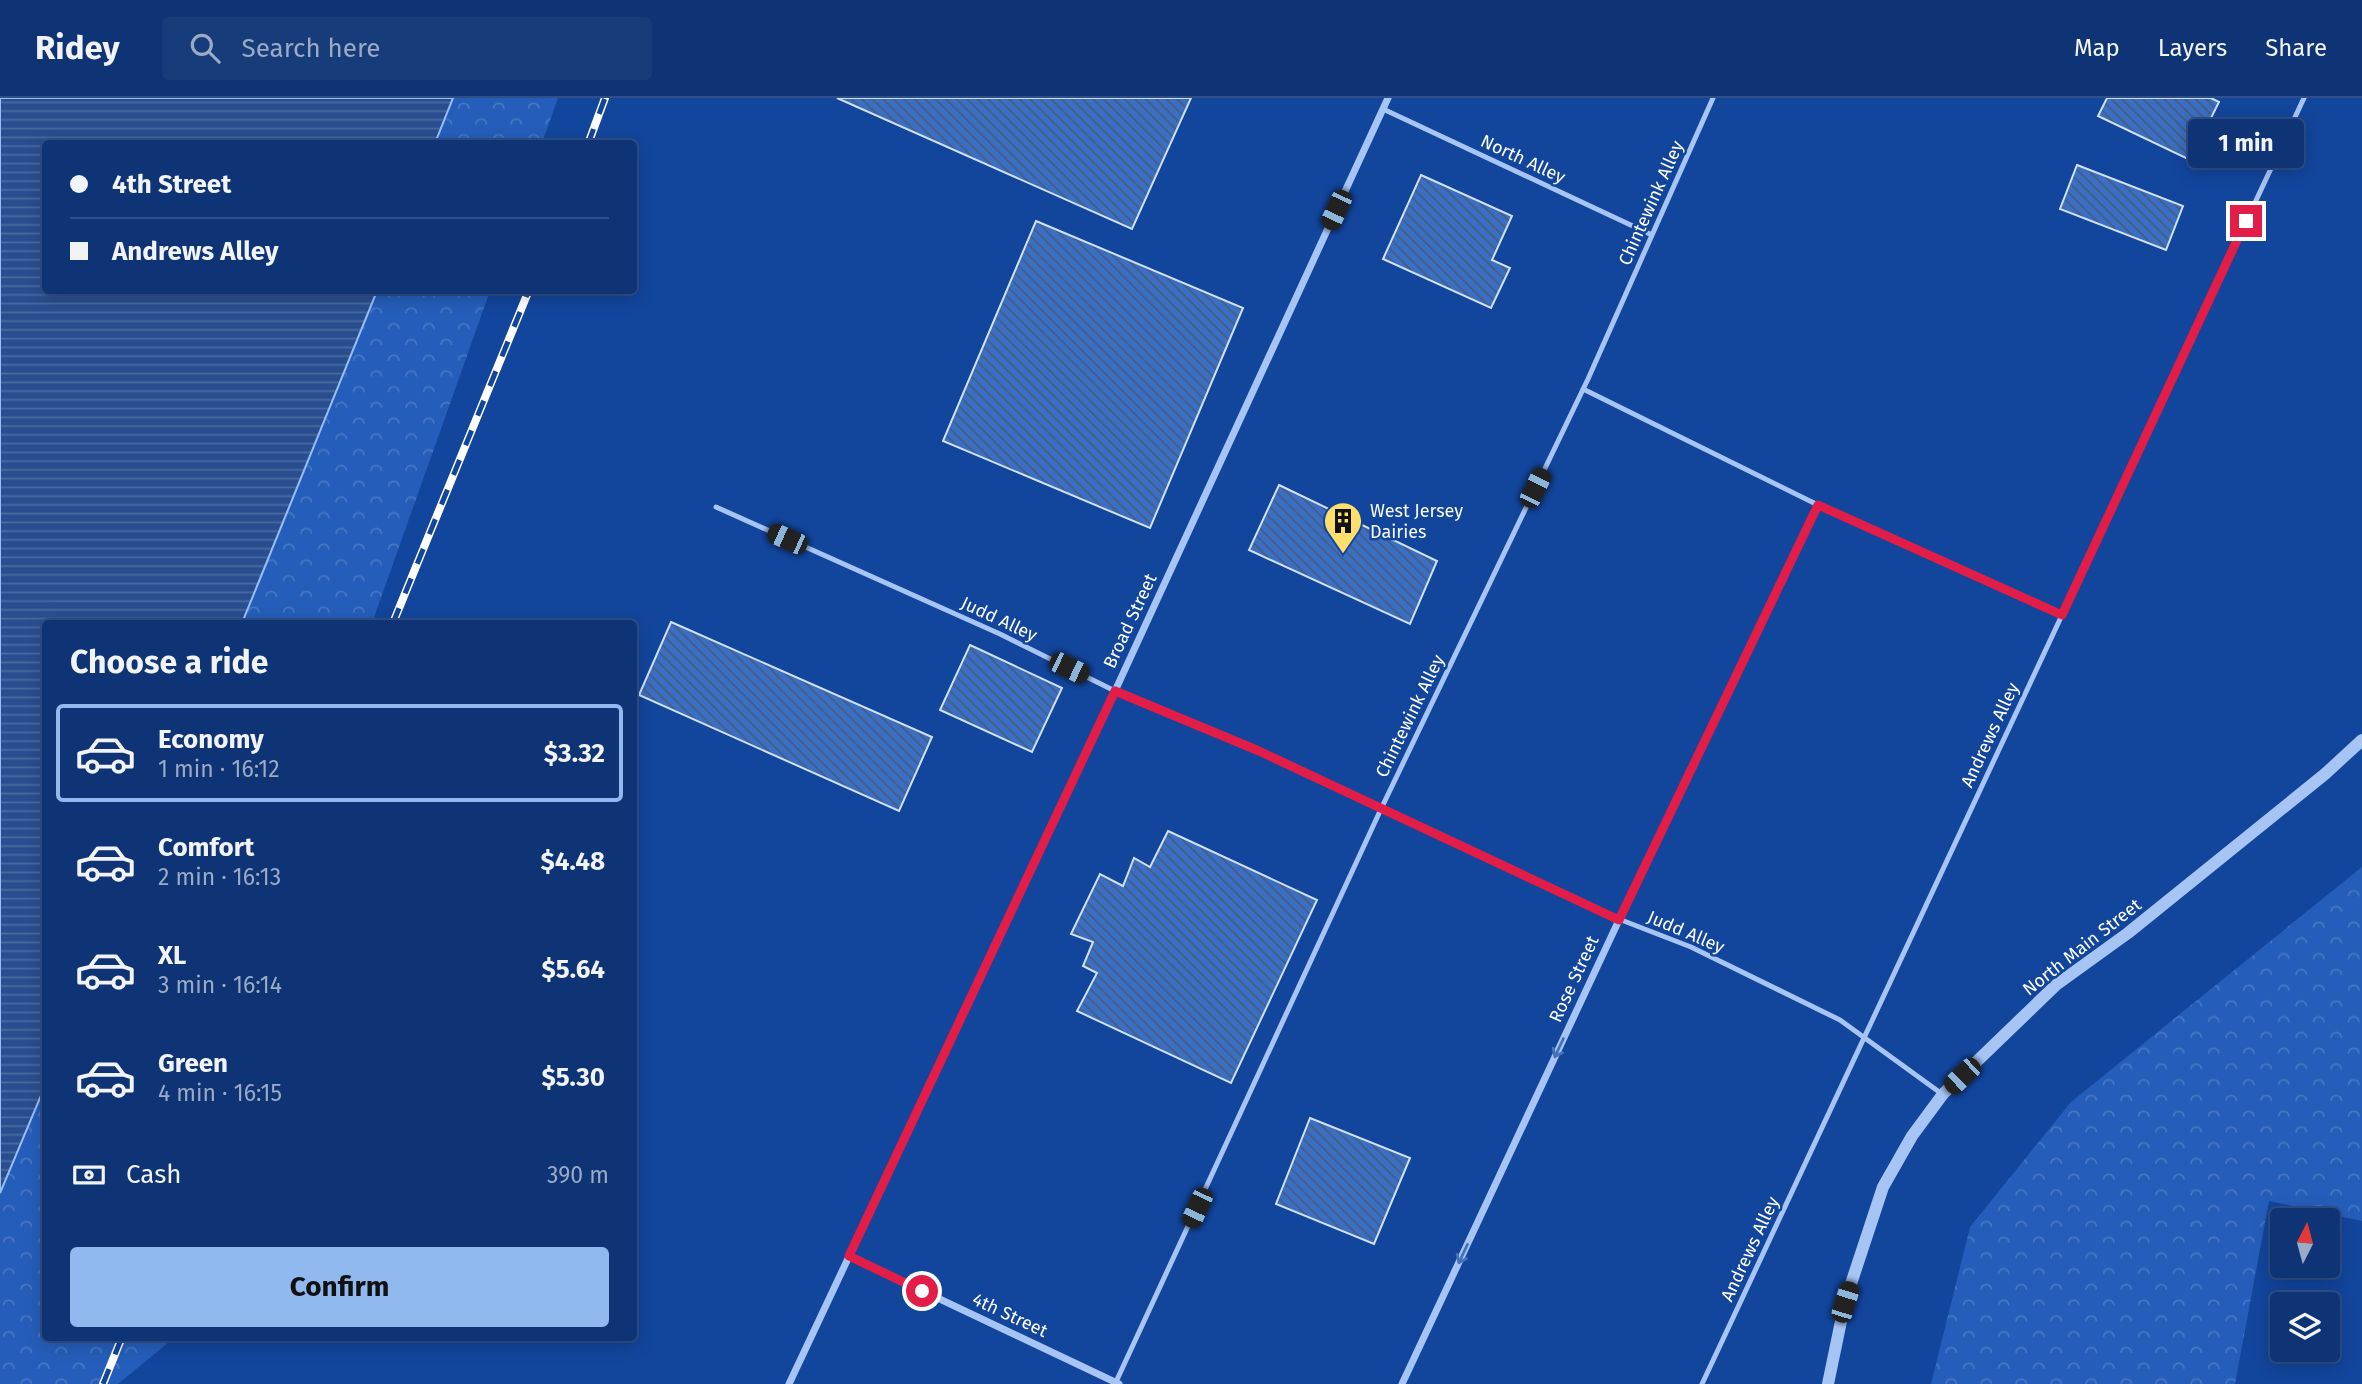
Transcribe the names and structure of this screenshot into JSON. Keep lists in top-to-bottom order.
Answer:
{
  "streets": {
    "street": [
      "Broad Street",
      "North Main Street",
      "Rose Street",
      "4th Street"
    ],
    "lane": [
      "North Alley",
      "Chintewink Alley",
      "Judd Alley",
      "Andrews Alley"
    ]
  },
  "crossings": [
    ["North Alley", "Chintewink Alley"],
    ["North Alley", "Broad Street"],
    ["Chintewink Alley", "Judd Alley"],
    ["Chintewink Alley", "4th Street"],
    ["Judd Alley", "Broad Street"],
    ["Judd Alley", "Andrews Alley"],
    ["Judd Alley", "North Main Street"],
    ["Judd Alley", "Rose Street"],
    ["Broad Street", "4th Street"]
  ],
  "one_way": ["Rose Street"],
  "places": {
    "building": ["West Jersey Dairies"]
  },
  "north": "top",
  "page": {
    "header": "Ridey",
    "search": "Search here",
    "nav": ["Map", "Layers", "Share"],
    "bubble": "1 min",
    "banner": ["4th Street", "Andrews Alley"],
    "heading": "Choose a ride",
    "list": [
      {
        "name": "Economy",
        "note": "1 min · 16:12",
        "value": "$3.32"
      },
      {
        "name": "Comfort",
        "note": "2 min · 16:13",
        "value": "$4.48"
      },
      {
        "name": "XL",
        "note": "3 min · 16:14",
        "value": "$5.64"
      },
      {
        "name": "Green",
        "note": "4 min · 16:15",
        "value": "$5.30"
      }
    ],
    "pay": ["Cash", "390 m"],
    "buttons": "Confirm"
  }
}
